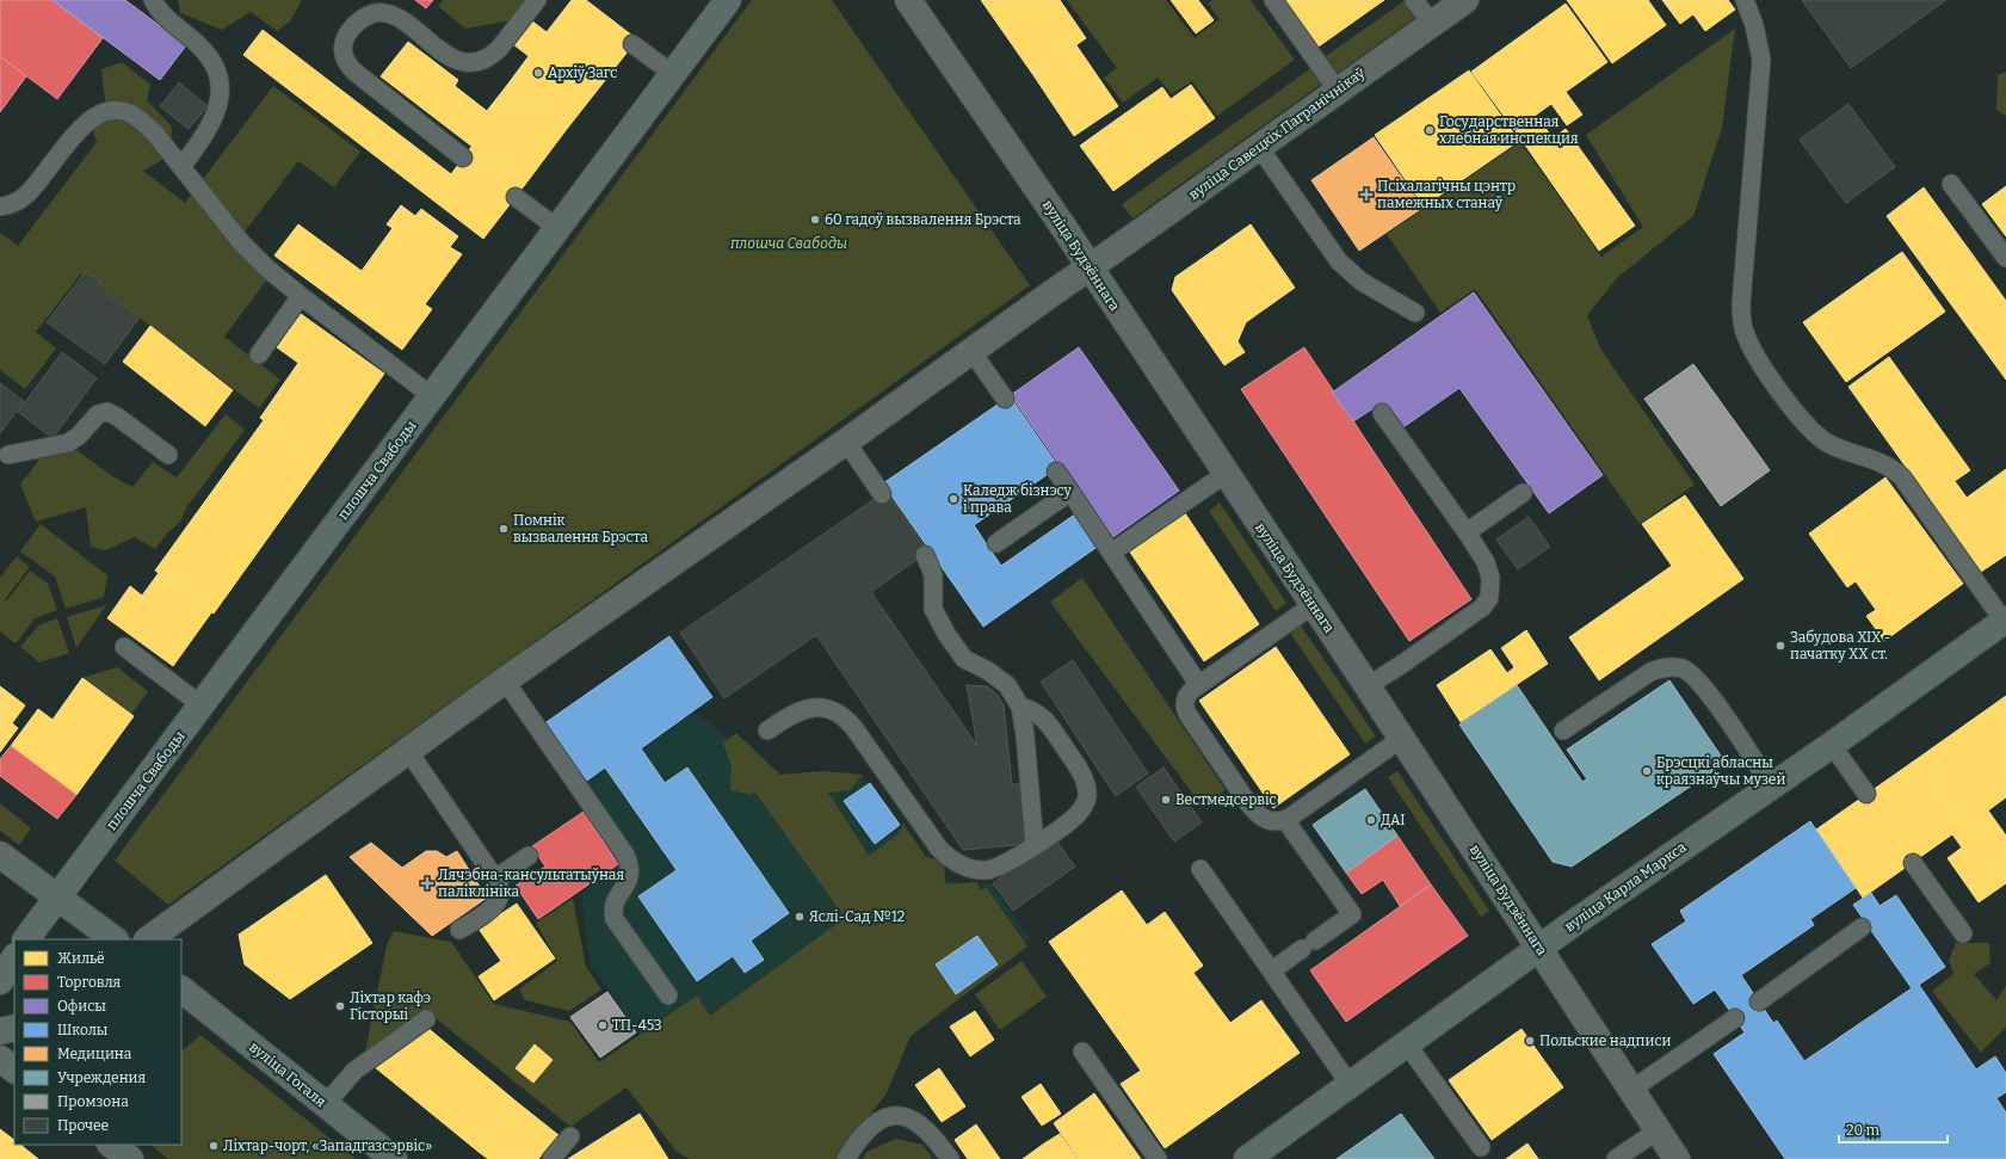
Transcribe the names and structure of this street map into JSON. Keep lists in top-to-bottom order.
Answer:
{
  "streets": {
    "main road": ["плошча Свабоды", "вуліца Карла Маркса", "вуліца Гогаля"],
    "street": ["вуліца Савецкіх Пагранічнікаў", "вуліца Будзённага"]
  },
  "crossings": [
    ["вуліца Савецкіх Пагранічнікаў", "вуліца Будзённага"],
    ["вуліца Будзённага", "вуліца Карла Маркса"]
  ],
  "parks": ["плошча Свабоды"],
  "places": {
    "other": [
      "Архіў Загс",
      "Государственная хлебная инспекция",
      "60 гадоў вызвалення Брэста",
      "Каледж бізнэсу і права",
      "Помнік вызвалення Брэста",
      "Забудова XIX - пачатку ХХ ст.",
      "Брэсцкі абласны краязнаўчы музей",
      "Вестмедсервіс",
      "ДАІ",
      "Яслі-Сад №12",
      "Ліхтар кафэ Гісторыі",
      "ТП-453",
      "Польские надписи",
      "Ліхтар-чорт, «Западгазсэрвіс»"
    ],
    "health": ["Псіхалагічны цэнтр памежных станаў", "Лячэбна-кансультатыўная паліклініка"]
  },
  "legend": [
    "Жильё",
    "Торговля",
    "Офисы",
    "Школы",
    "Медицина",
    "Учреждения",
    "Промзона",
    "Прочее"
  ],
  "scale_bar": "20 m"
}
